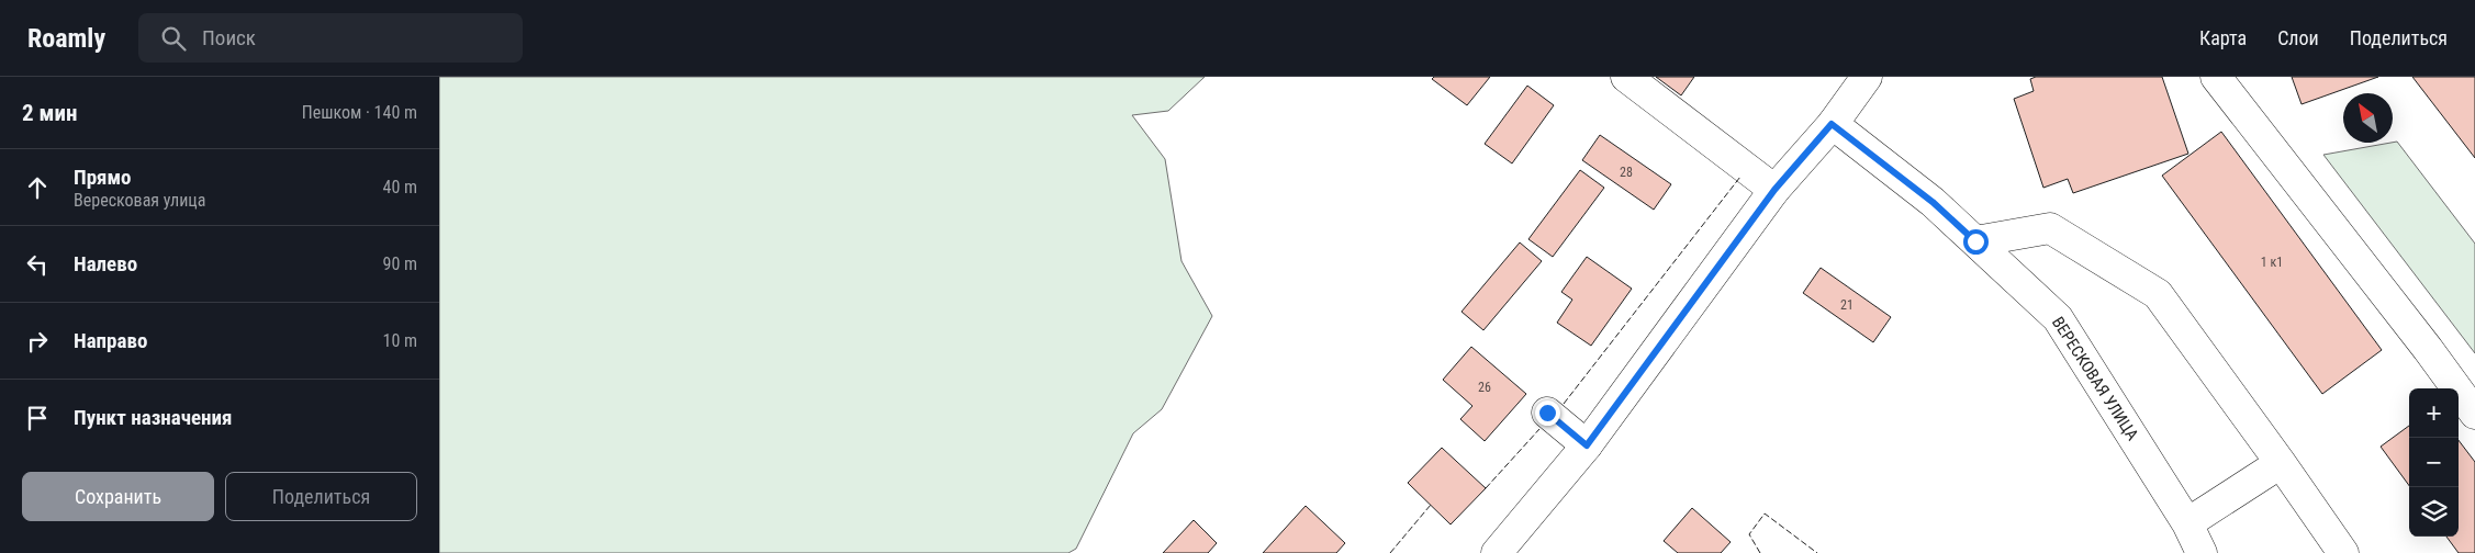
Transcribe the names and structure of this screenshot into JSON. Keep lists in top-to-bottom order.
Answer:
{
  "streets": {
    "main road": ["ВЕРЕСКОВАЯ УЛИЦА"]
  },
  "house_numbers": [
    "28",
    "1 к1",
    "21",
    "26"
  ],
  "north": "top left",
  "page": {
    "header": "Roamly",
    "search": "Поиск",
    "nav": ["Карта", "Слои", "Поделиться"],
    "heading": ["2 мин", "Пешком · 140 m"],
    "list": [
      ["Прямо", "Вересковая улица", "40 m"],
      ["Налево", "90 m"],
      ["Направо", "10 m"],
      "Пункт назначения"
    ],
    "map_buttons": ["+", "−"],
    "buttons": ["Сохранить", "Поделиться"]
  }
}
